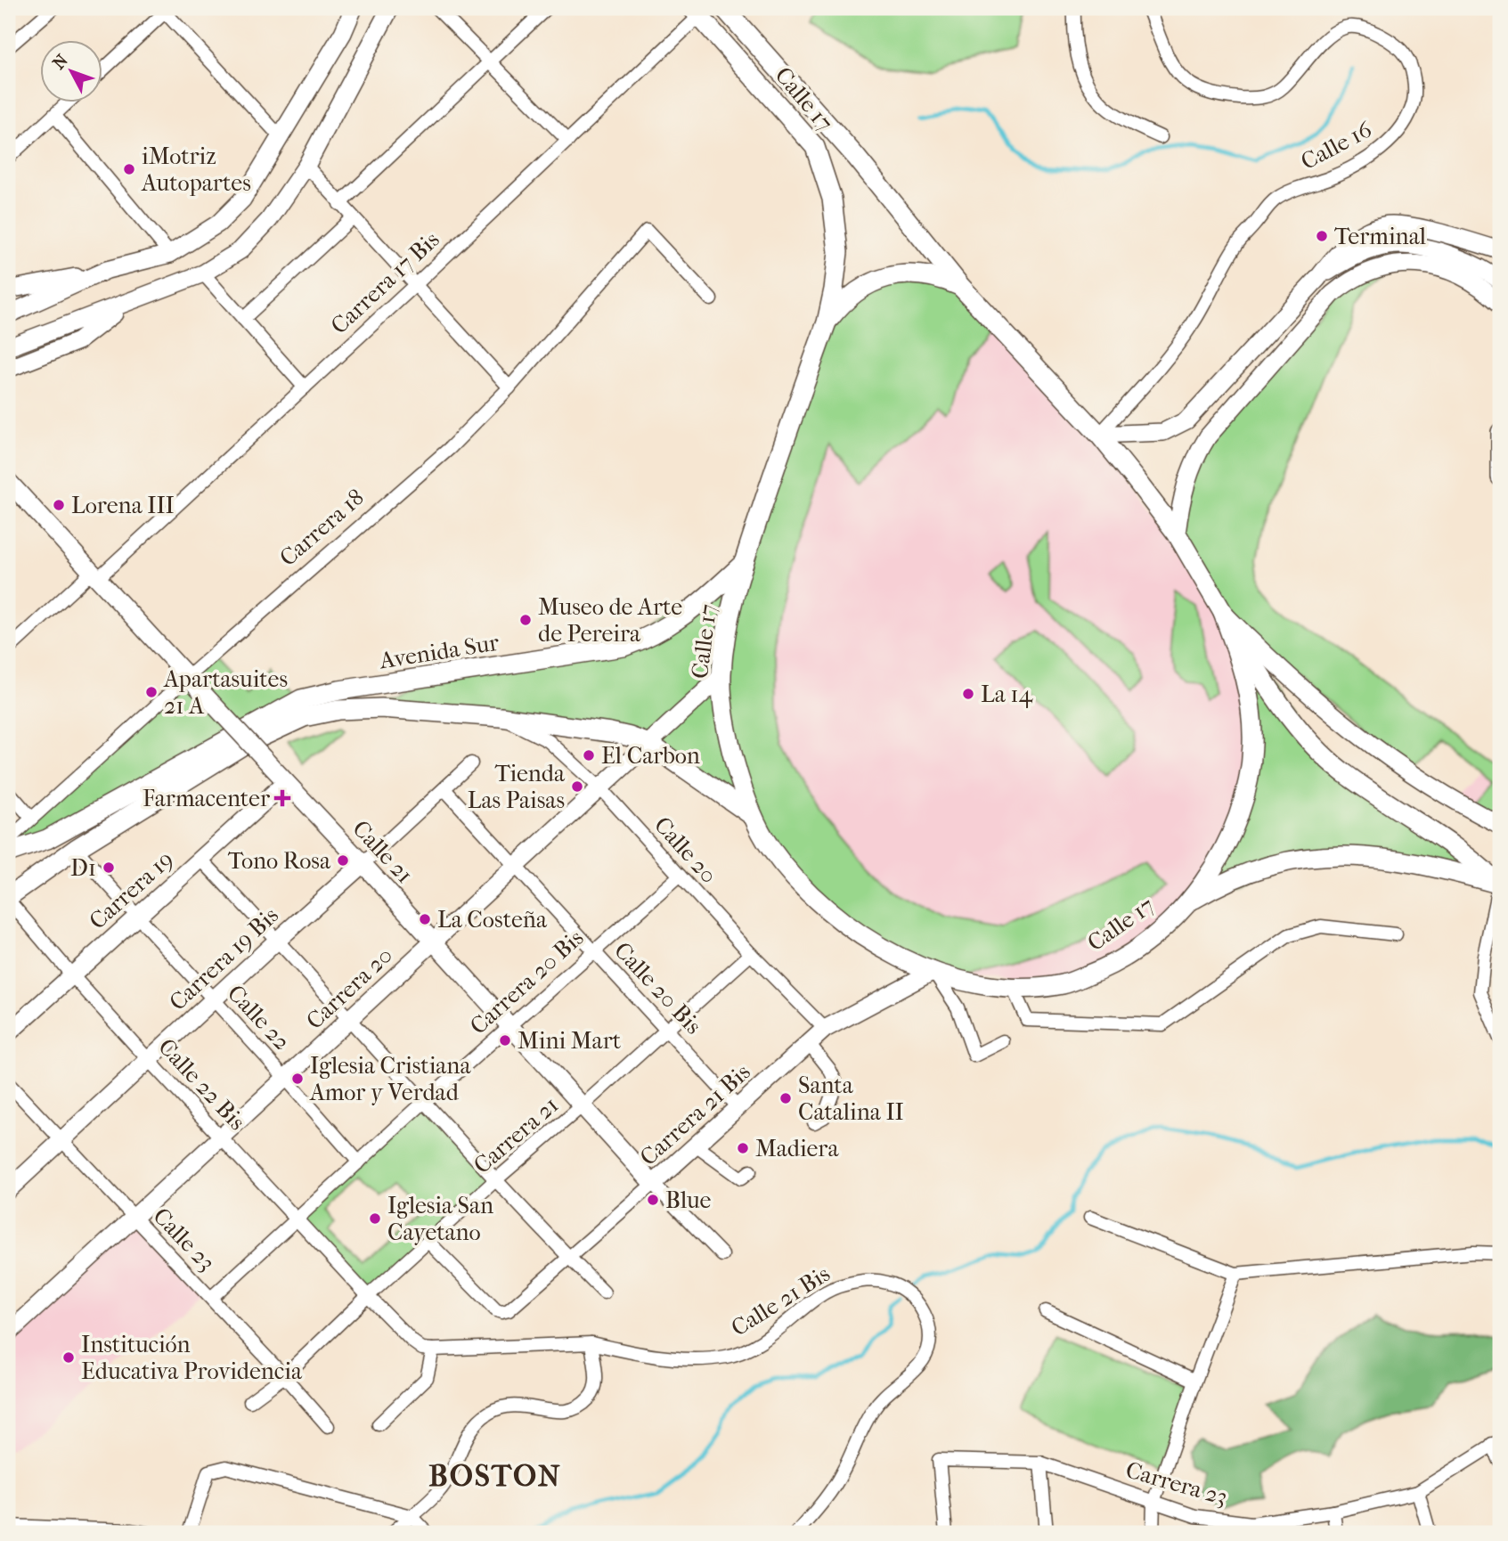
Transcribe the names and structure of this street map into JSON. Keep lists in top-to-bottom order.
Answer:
{
  "streets": {
    "main road": [
      "Calle 17",
      "Avenida Sur",
      "Calle 21",
      "Carrera 19",
      "Carrera 19 Bis",
      "Carrera 20",
      "Carrera 21 Bis"
    ],
    "street": [
      "Calle 16",
      "Carrera 17 Bis",
      "Carrera 18",
      "Calle 20",
      "Carrera 20 Bis",
      "Calle 20 Bis",
      "Calle 22",
      "Calle 22 Bis",
      "Carrera 21",
      "Calle 23",
      "Calle 21 Bis",
      "Carrera 23"
    ]
  },
  "crossings": [
    ["Calle 17", "Calle 16"],
    ["Calle 17", "Carrera 17 Bis"],
    ["Calle 17", "Avenida Sur"],
    ["Calle 17", "Carrera 20"],
    ["Calle 17", "Carrera 21 Bis"],
    ["Carrera 17 Bis", "Calle 21"],
    ["Carrera 18", "Calle 21"],
    ["Avenida Sur", "Calle 20"],
    ["Avenida Sur", "Carrera 20"],
    ["Avenida Sur", "Calle 22"],
    ["Calle 20", "Carrera 20 Bis"],
    ["Calle 20", "Carrera 20"],
    ["Calle 20", "Carrera 21 Bis"],
    ["Calle 20", "Carrera 21"],
    ["Calle 21", "Carrera 19"],
    ["Calle 21", "Carrera 19 Bis"],
    ["Calle 21", "Carrera 20 Bis"],
    ["Calle 21", "Carrera 20"],
    ["Calle 21", "Carrera 21 Bis"],
    ["Calle 21", "Carrera 21"],
    ["Carrera 19", "Calle 22"],
    ["Carrera 19", "Calle 22 Bis"],
    ["Carrera 19 Bis", "Calle 20 Bis"],
    ["Carrera 19 Bis", "Calle 22"],
    ["Carrera 19 Bis", "Calle 22 Bis"],
    ["Carrera 19 Bis", "Calle 23"],
    ["Carrera 20 Bis", "Calle 20 Bis"],
    ["Carrera 20 Bis", "Calle 22"],
    ["Carrera 20 Bis", "Calle 22 Bis"],
    ["Carrera 20 Bis", "Calle 23"],
    ["Carrera 20", "Calle 20 Bis"],
    ["Carrera 20", "Calle 22"],
    ["Carrera 20", "Calle 22 Bis"],
    ["Carrera 20", "Calle 23"],
    ["Calle 20 Bis", "Carrera 21 Bis"],
    ["Calle 20 Bis", "Carrera 21"],
    ["Calle 22 Bis", "Carrera 21"],
    ["Calle 22 Bis", "Calle 21 Bis"],
    ["Carrera 21 Bis", "Carrera 21"],
    ["Carrera 21", "Calle 23"]
  ],
  "districts": ["BOSTON"],
  "places": {
    "other": [
      "iMotriz Autopartes",
      "Terminal",
      "Lorena III",
      "Museo de Arte de Pereira",
      "Apartasuites 21 A",
      "La 14",
      "El Carbon",
      "Tienda Las Paisas",
      "Tono Rosa",
      "D1",
      "La Costeña",
      "Mini Mart",
      "Iglesia Cristiana Amor y Verdad",
      "Santa Catalina II",
      "Madiera",
      "Blue",
      "Iglesia San Cayetano",
      "Institución Educativa Providencia"
    ],
    "health": ["Farmacenter"]
  },
  "north": "top left"
}
